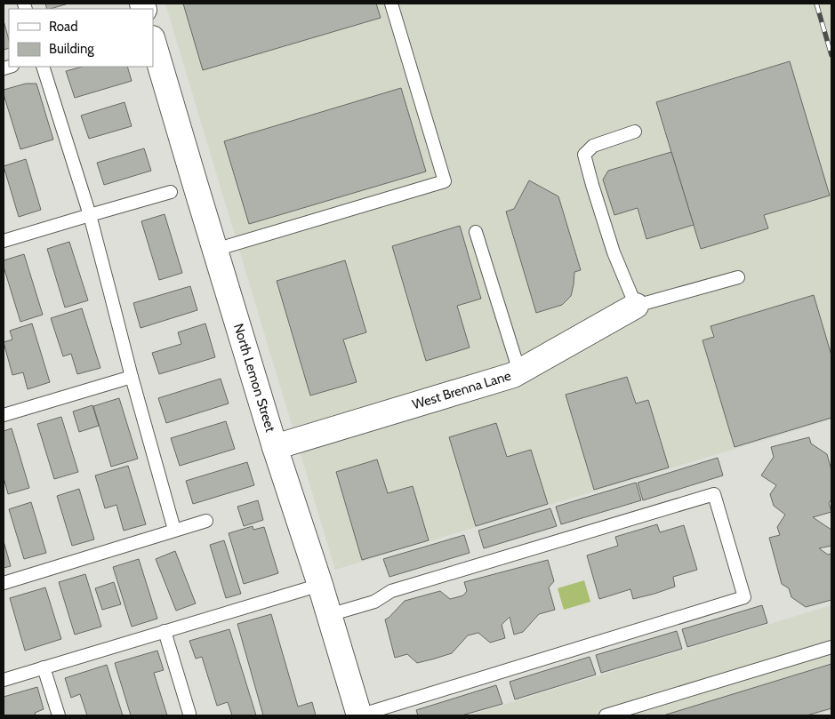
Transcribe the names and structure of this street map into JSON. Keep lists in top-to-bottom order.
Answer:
{
  "streets": {
    "street": ["North Lemon Street", "West Brenna Lane"]
  },
  "crossings": [
    ["North Lemon Street", "West Brenna Lane"]
  ],
  "legend": ["Road", "Building"]
}
